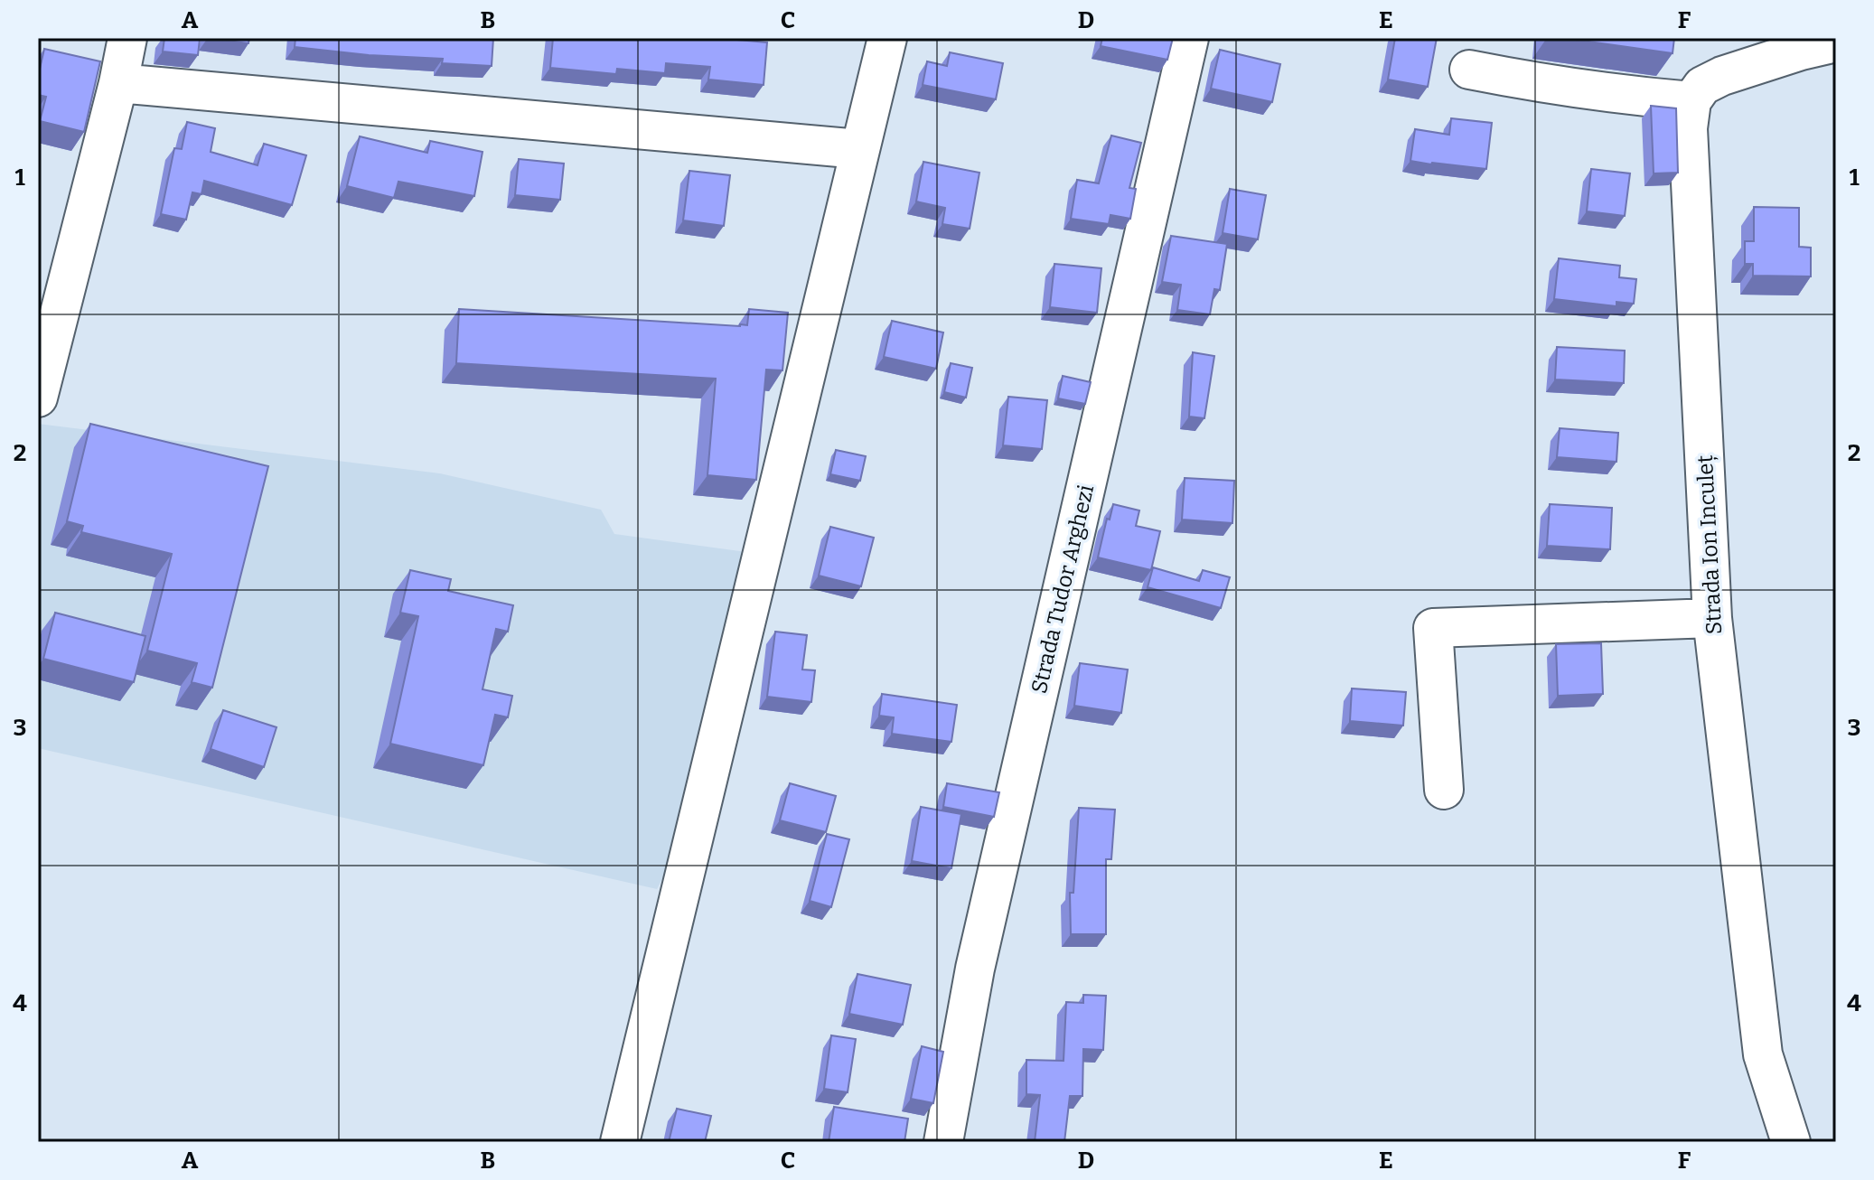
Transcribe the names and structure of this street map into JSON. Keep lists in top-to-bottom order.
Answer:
{
  "streets": {
    "street": ["Strada Ion Inculeț", "Strada Tudor Arghezi"]
  },
  "grid": {
    "columns": [
      "A",
      "B",
      "C",
      "D",
      "E",
      "F"
    ],
    "rows": [
      "1",
      "2",
      "3",
      "4"
    ]
  }
}
